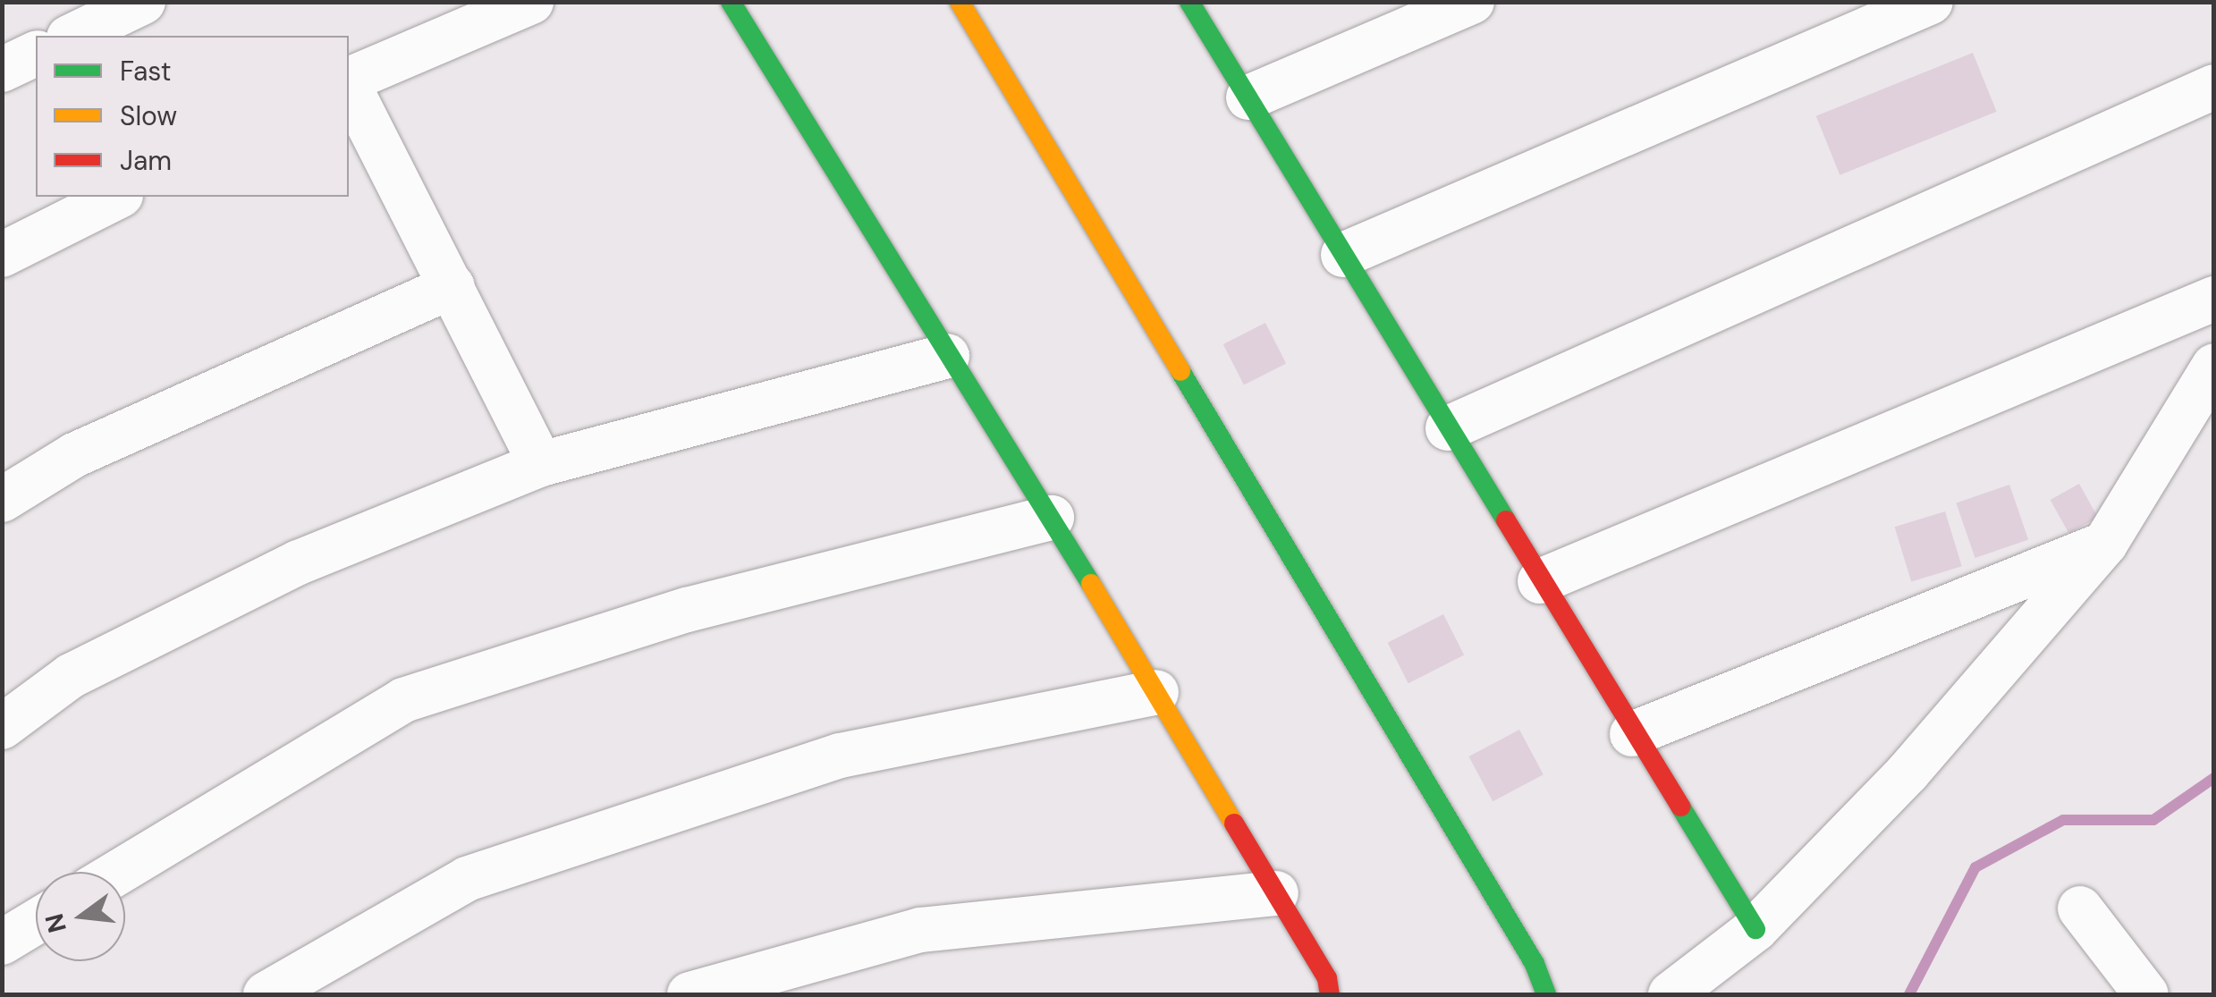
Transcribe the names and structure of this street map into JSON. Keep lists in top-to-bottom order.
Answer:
{
  "legend": ["Fast", "Slow", "Jam"],
  "north": "left"
}
